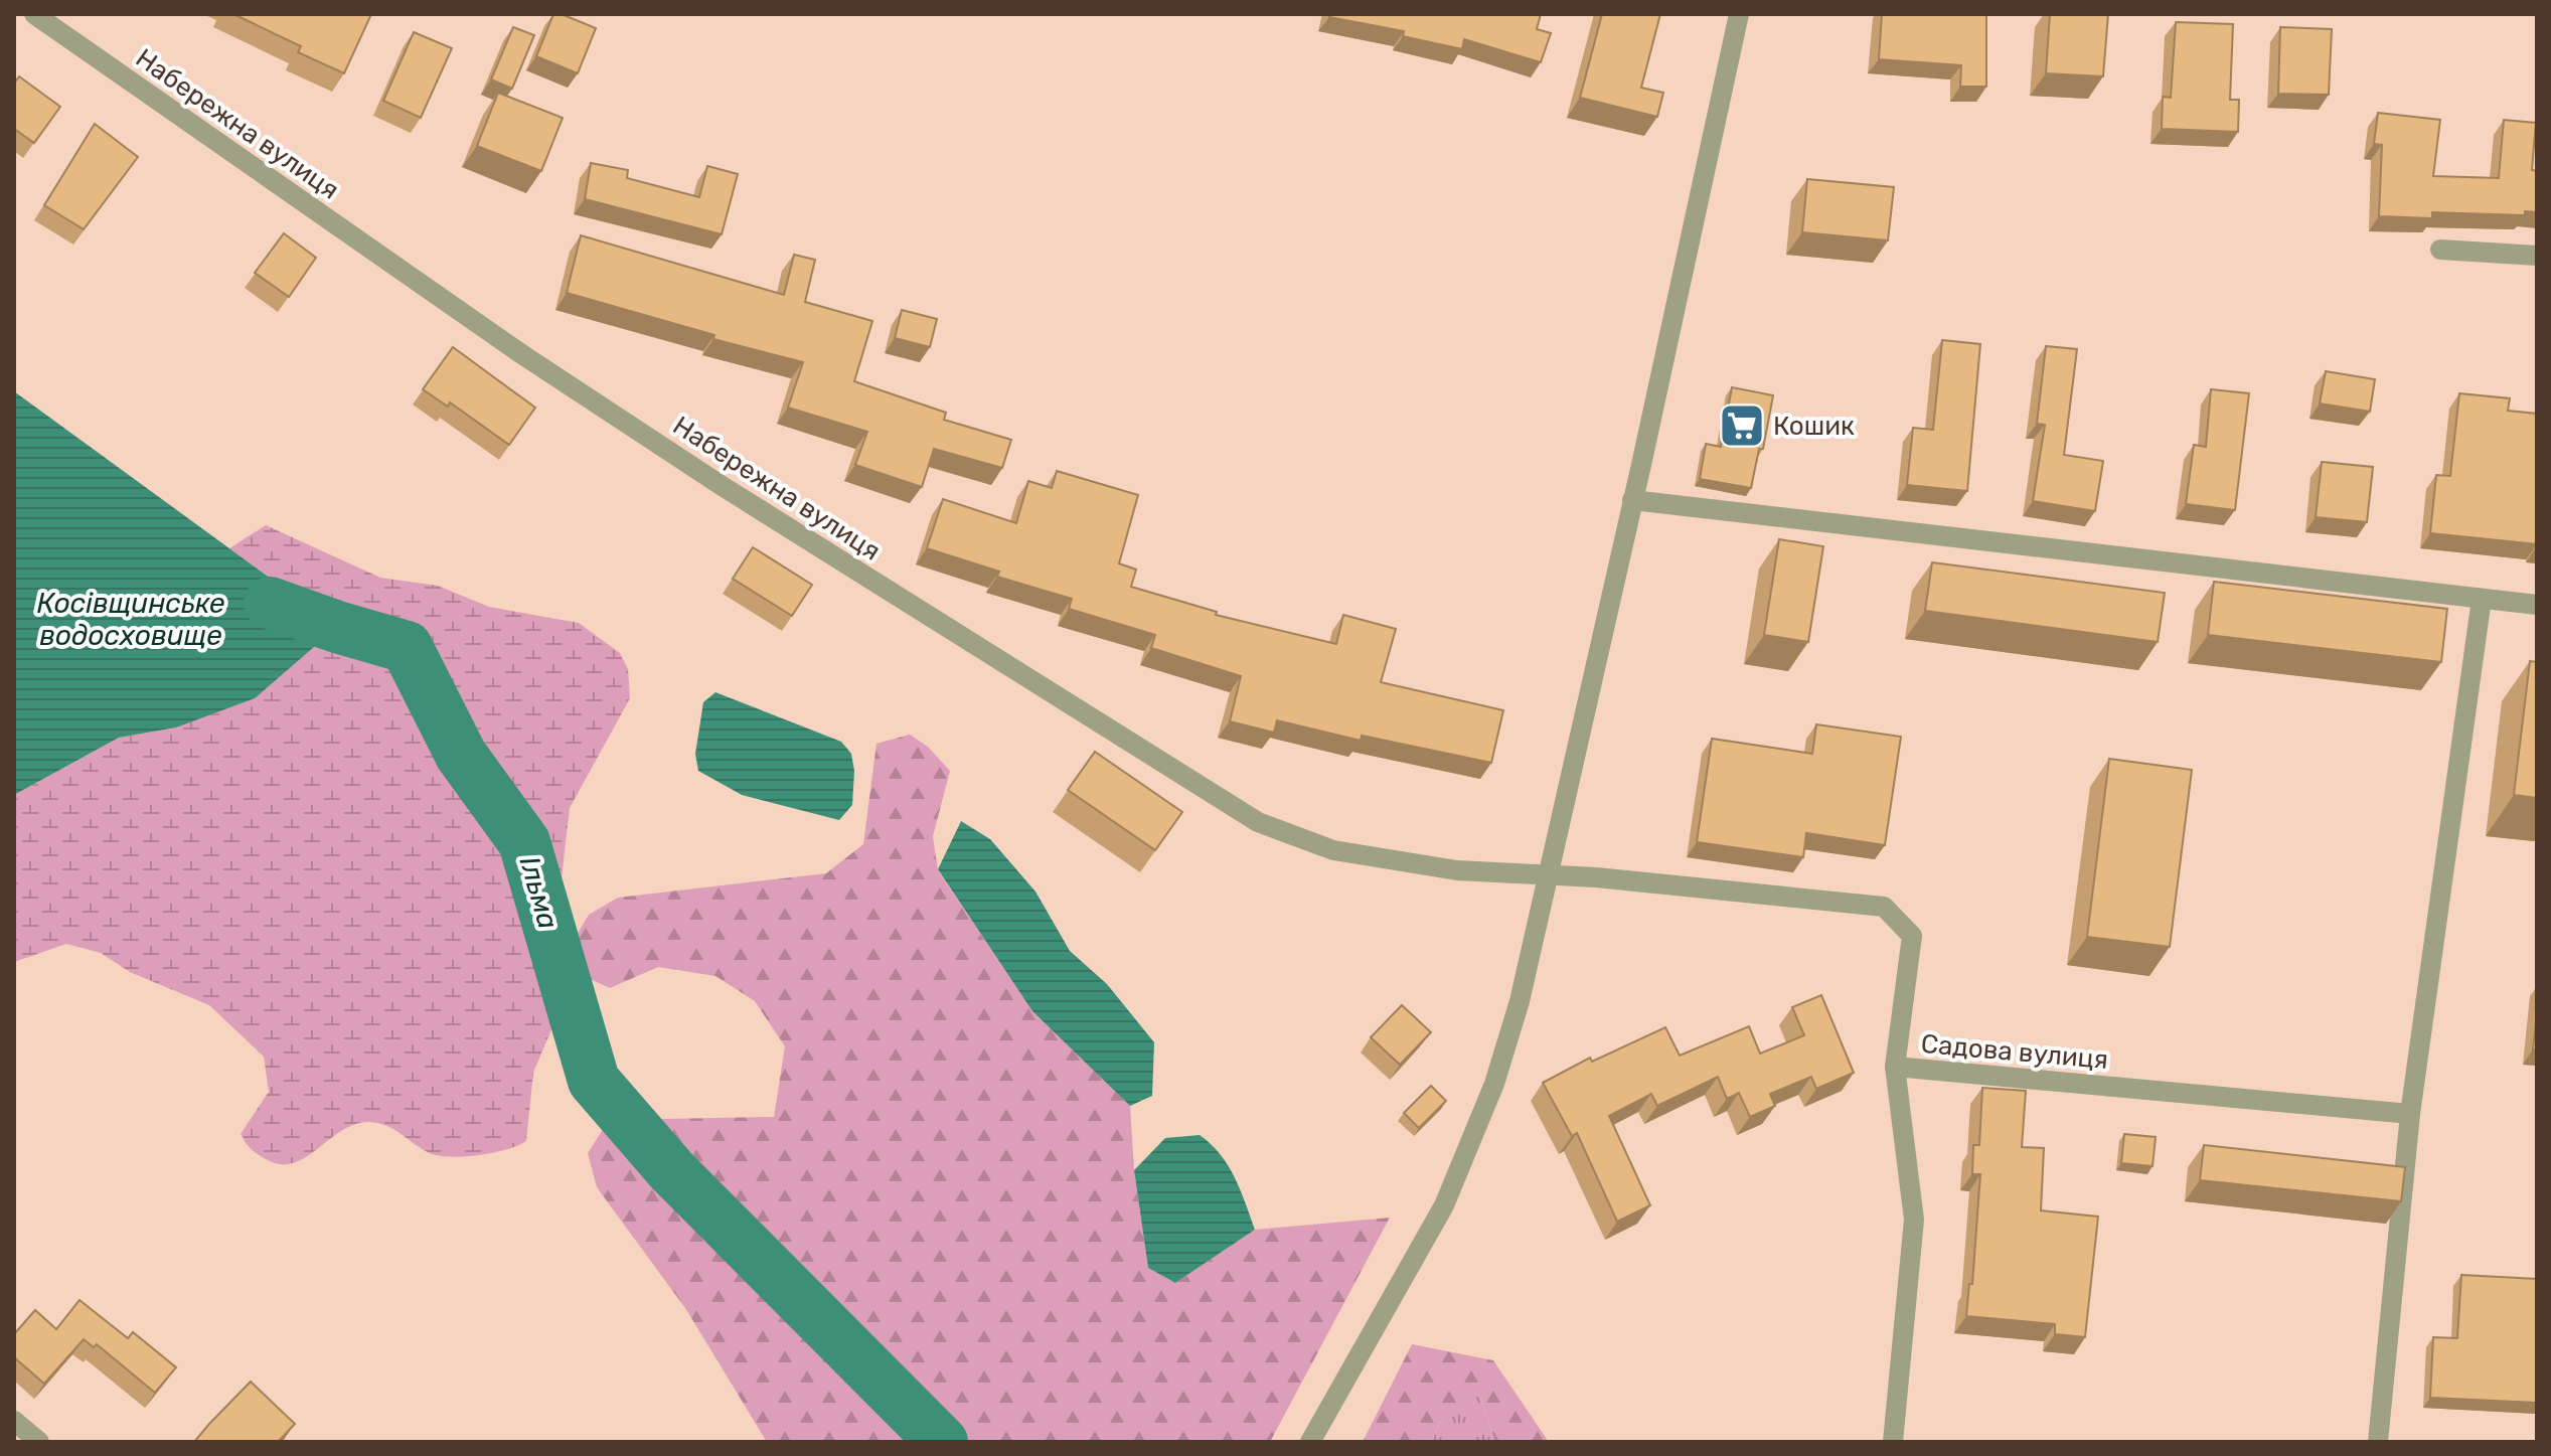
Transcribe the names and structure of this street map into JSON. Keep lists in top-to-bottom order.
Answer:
{
  "streets": {
    "street": ["Набережна вулиця", "Садова вулиця"]
  },
  "crossings": [
    ["Набережна вулиця", "Садова вулиця"]
  ],
  "water": ["Косівщинське водосховище", "Ільма"],
  "places": {
    "supermarket": ["Кошик"]
  }
}
